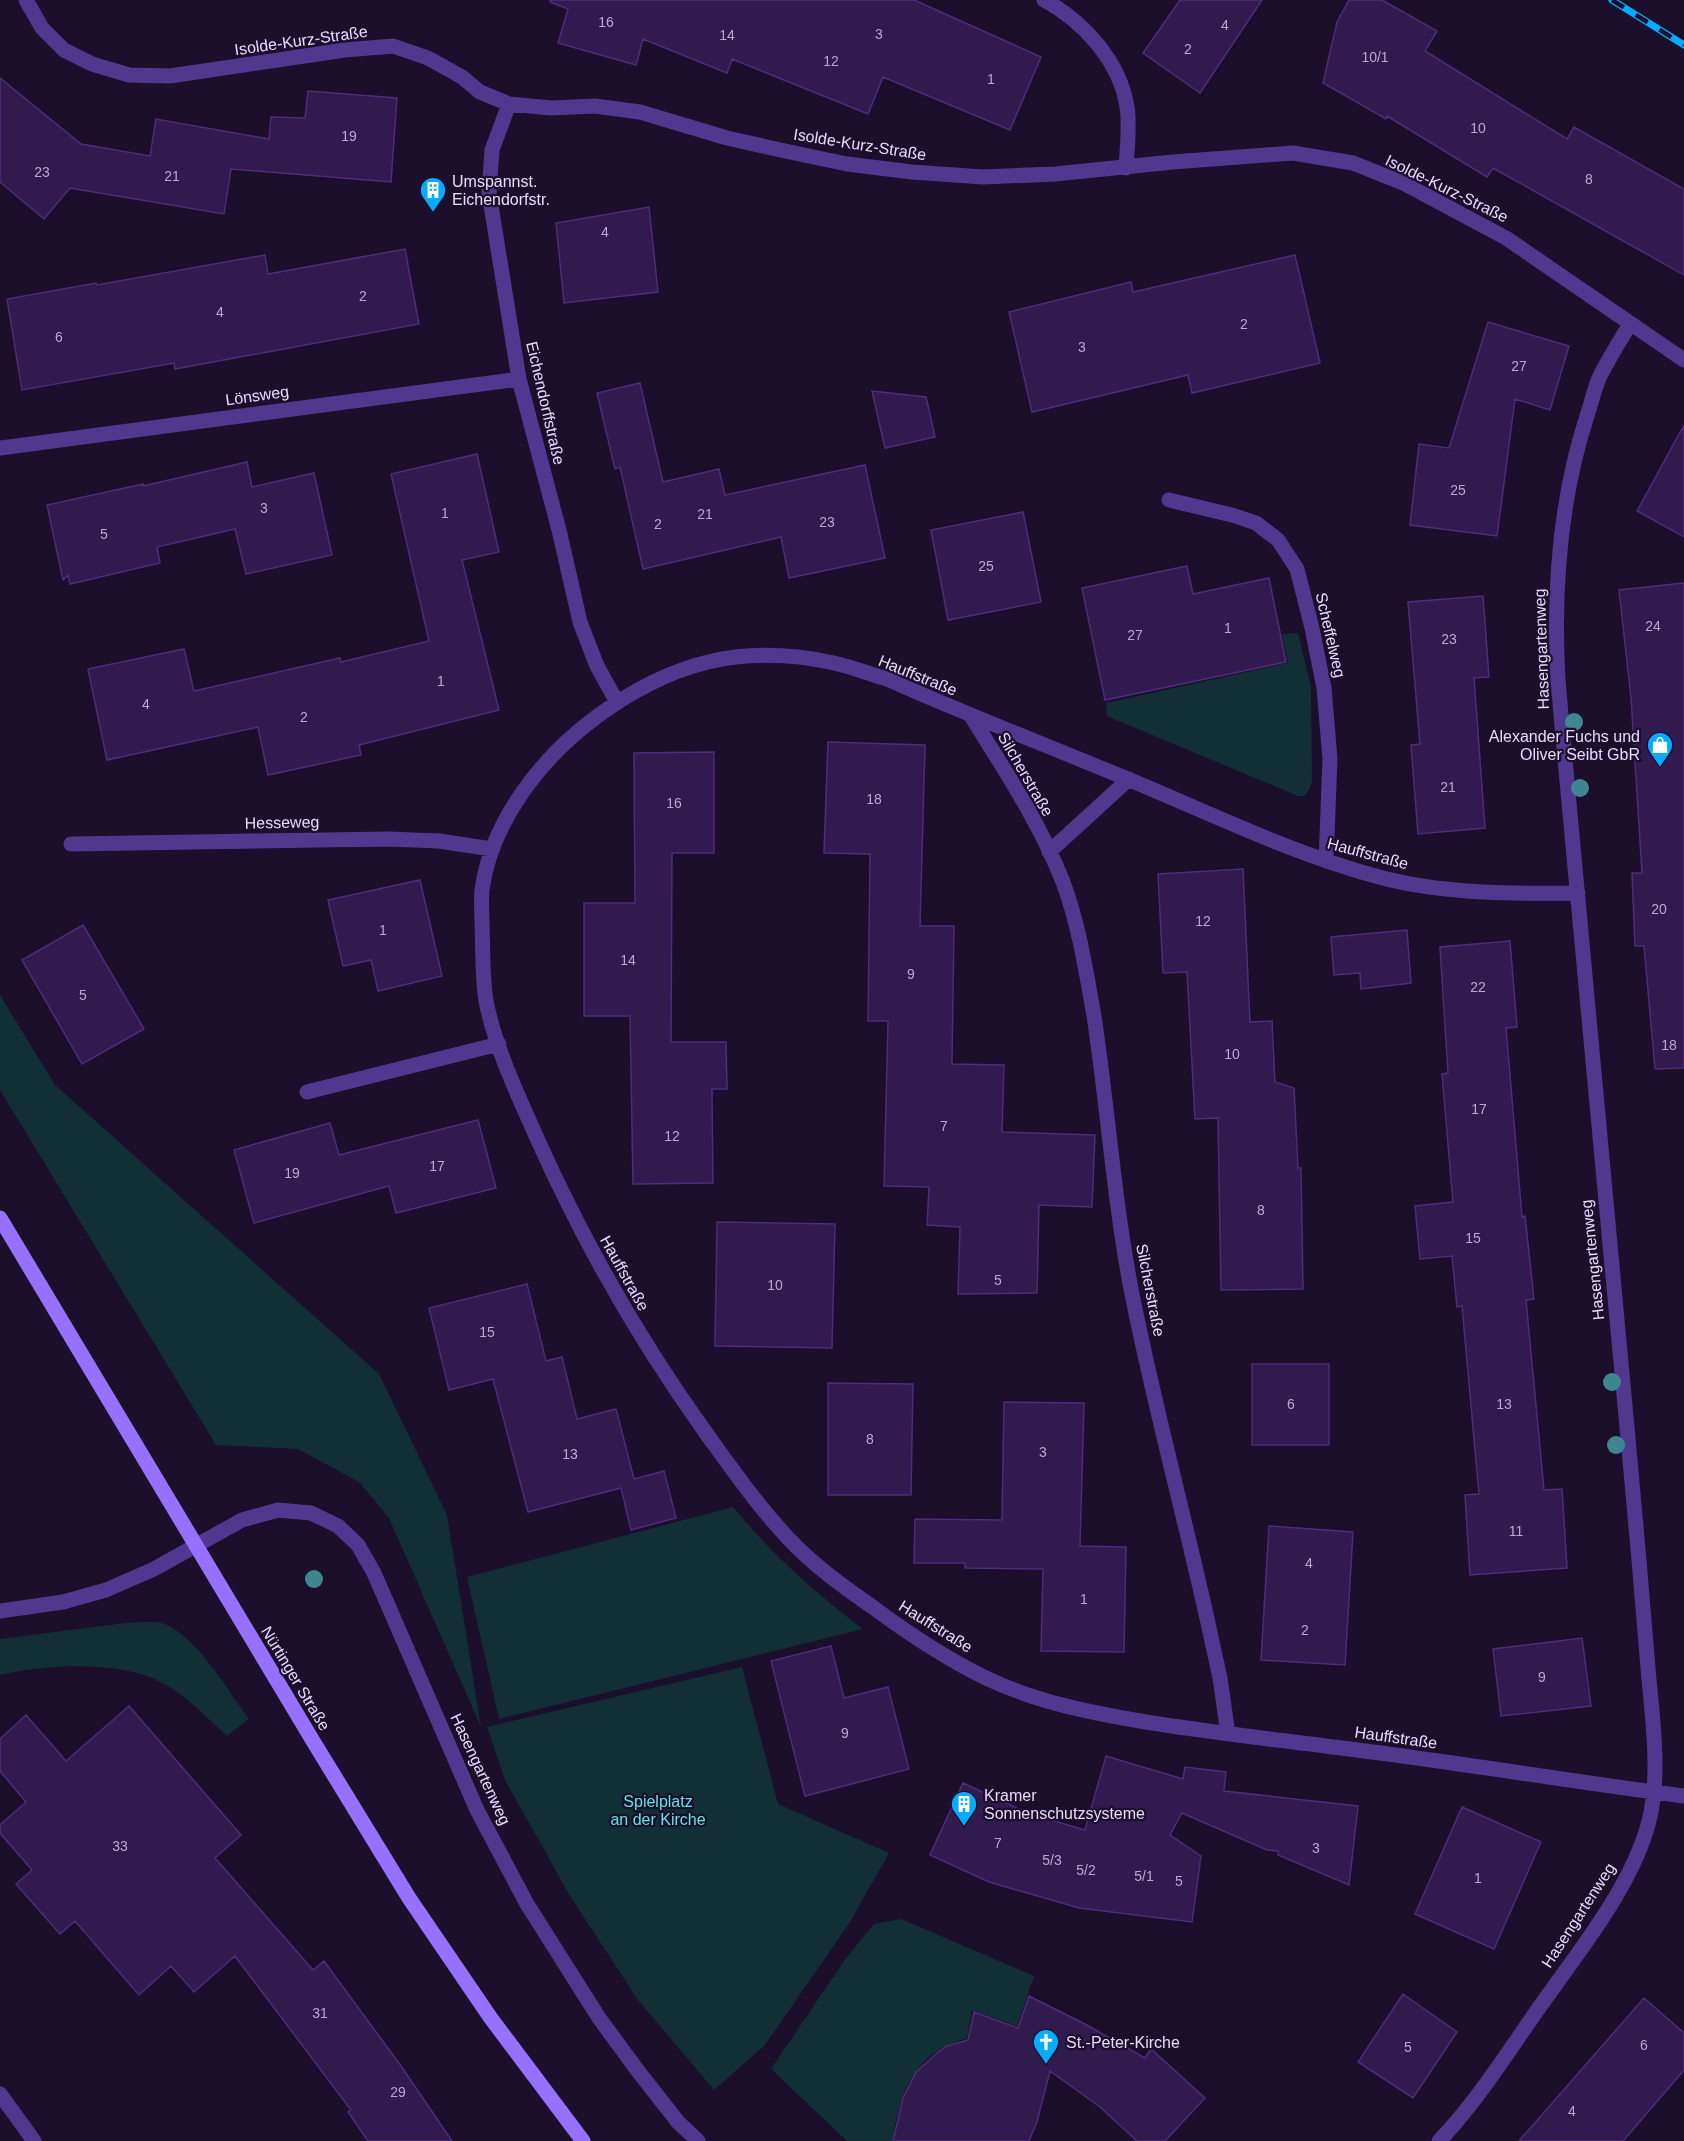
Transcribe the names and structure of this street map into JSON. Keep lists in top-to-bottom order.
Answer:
{
  "streets": {
    "street": [
      "Isolde-Kurz-Straße",
      "Lönsweg",
      "Eichendorffstraße",
      "Scheffelweg",
      "Hasengartenweg",
      "Hauffstraße",
      "Silcherstraße",
      "Hesseweg",
      "Nürtinger Straße"
    ]
  },
  "crossings": [
    ["Isolde-Kurz-Straße", "Eichendorffstraße"],
    ["Isolde-Kurz-Straße", "Hasengartenweg"],
    ["Lönsweg", "Eichendorffstraße"],
    ["Eichendorffstraße", "Hauffstraße"],
    ["Scheffelweg", "Hauffstraße"],
    ["Hasengartenweg", "Hauffstraße"],
    ["Hasengartenweg", "Nürtinger Straße"],
    ["Hauffstraße", "Silcherstraße"],
    ["Hauffstraße", "Hesseweg"]
  ],
  "parks": ["Spielplatz an der Kirche"],
  "places": {
    "building": ["Umspannst. Eichendorfstr.", "Kramer Sonnenschutzsysteme"],
    "shop": ["Alexander Fuchs und Oliver Seibt GbR"],
    "church": ["St.-Peter-Kirche"]
  },
  "house_numbers": [
    "16",
    "4",
    "3",
    "14",
    "2",
    "10/1",
    "12",
    "1",
    "10",
    "19",
    "23",
    "21",
    "8",
    "4",
    "2",
    "4",
    "2",
    "6",
    "3",
    "27",
    "25",
    "3",
    "1",
    "21",
    "23",
    "2",
    "5",
    "25",
    "24",
    "1",
    "27",
    "23",
    "1",
    "4",
    "2",
    "21",
    "18",
    "16",
    "20",
    "12",
    "1",
    "14",
    "9",
    "22",
    "5",
    "18",
    "10",
    "17",
    "7",
    "12",
    "17",
    "19",
    "8",
    "15",
    "5",
    "10",
    "15",
    "6",
    "13",
    "8",
    "3",
    "13",
    "11",
    "4",
    "1",
    "2",
    "9",
    "9",
    "7",
    "33",
    "3",
    "5/3",
    "5/2",
    "5/1",
    "1",
    "5",
    "31",
    "6",
    "5",
    "29",
    "4"
  ]
}
